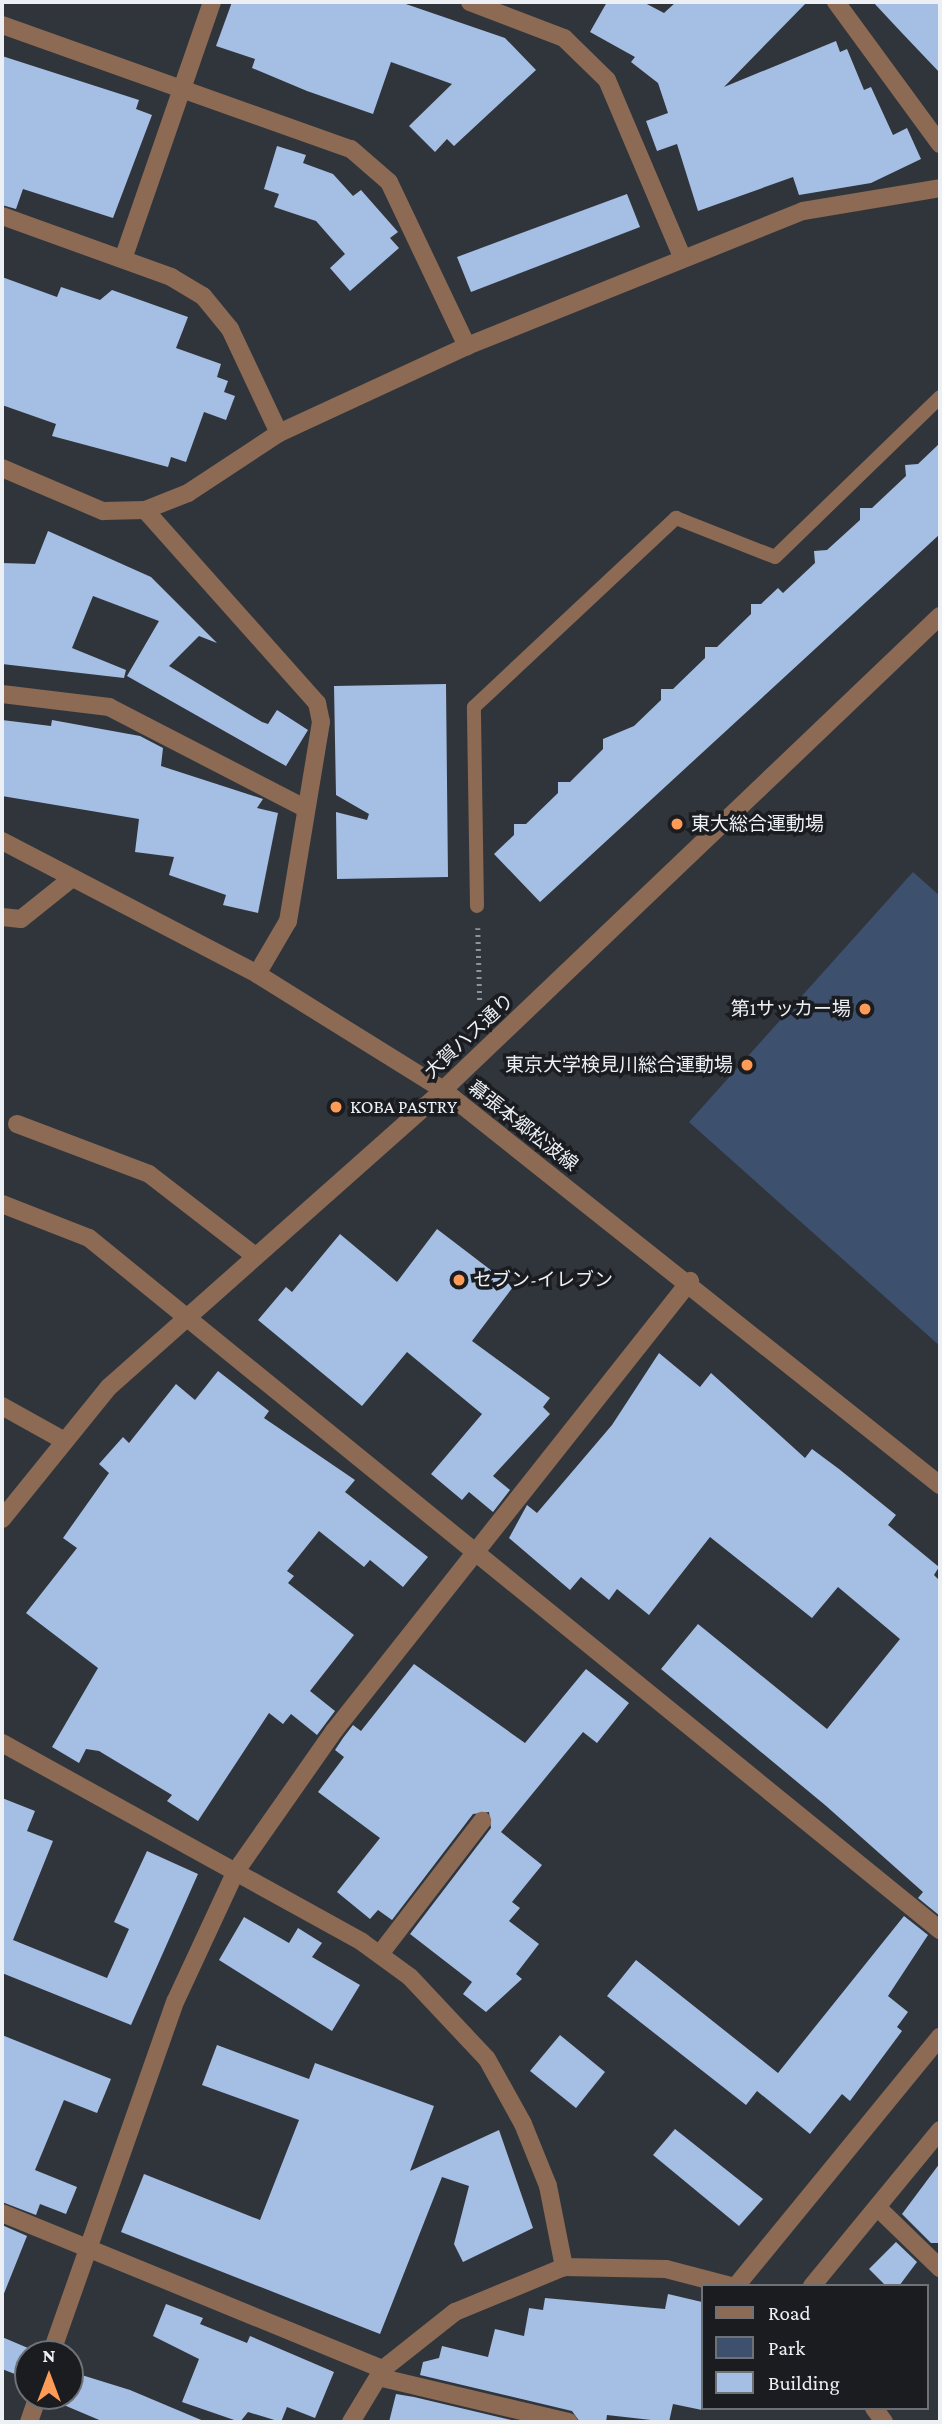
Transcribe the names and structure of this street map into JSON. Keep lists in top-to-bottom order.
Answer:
{
  "streets": {
    "street": ["大賀ハス通り", "幕張本郷松波線"]
  },
  "crossings": [
    ["大賀ハス通り", "幕張本郷松波線"]
  ],
  "places": [
    "東大総合運動場",
    "第1サッカー場",
    "東京大学検見川総合運動場",
    "KOBA PASTRY",
    "セブン-イレブン"
  ],
  "legend": ["Road", "Park", "Building"],
  "north": "top"
}
